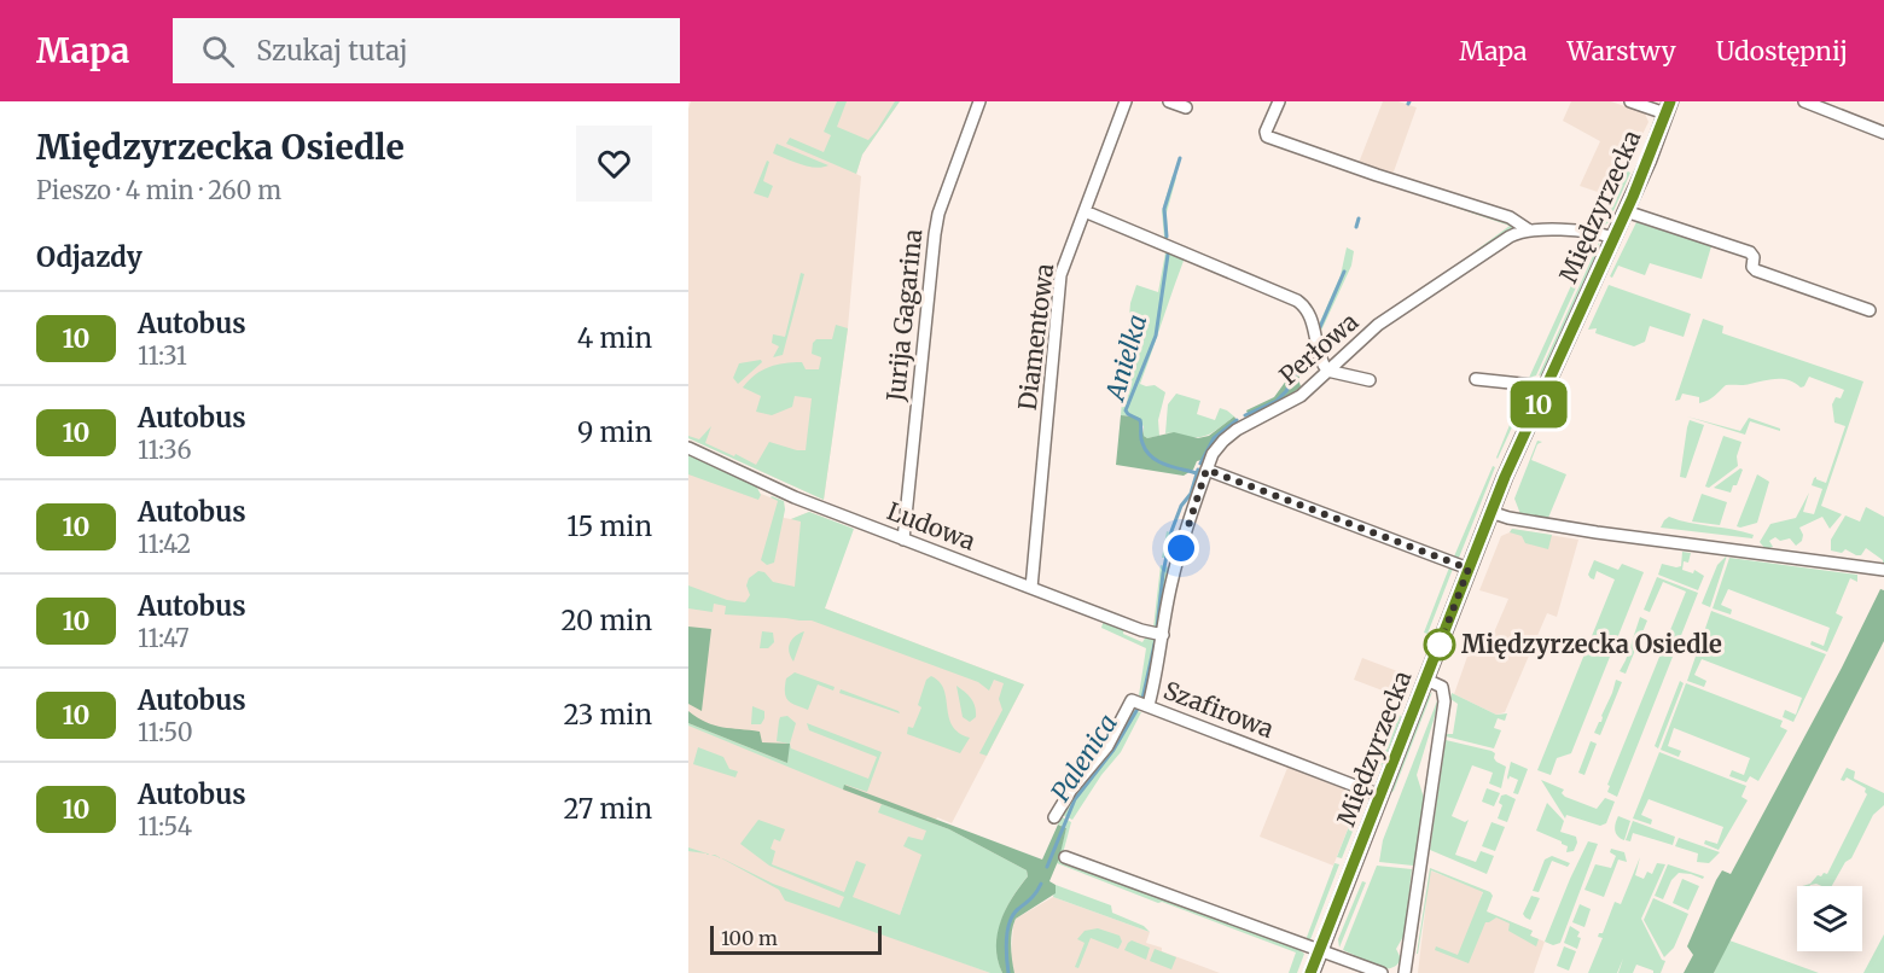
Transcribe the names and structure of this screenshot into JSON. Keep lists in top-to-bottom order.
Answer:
{
  "streets": {
    "main road": ["Międzyrzecka"],
    "street": [
      "Jurija Gagarina",
      "Diamentowa",
      "Perłowa",
      "Ludowa",
      "Szafirowa"
    ]
  },
  "crossings": [
    ["Międzyrzecka", "Szafirowa"],
    ["Jurija Gagarina", "Ludowa"],
    ["Diamentowa", "Ludowa"],
    ["Perłowa", "Ludowa"],
    ["Perłowa", "Szafirowa"]
  ],
  "water": ["Anielka", "Palenica"],
  "places": ["Międzyrzecka Osiedle"],
  "lines": ["bus line 10"],
  "scale_bar": "100 m",
  "page": {
    "header": "Mapa",
    "search": "Szukaj tutaj",
    "nav": ["Mapa", "Warstwy", "Udostępnij"],
    "heading": [
      ["Międzyrzecka Osiedle", "Pieszo · 4 min · 260 m"],
      "Odjazdy"
    ],
    "on_map": "10",
    "list": [
      {
        "mark": "10",
        "name": "Autobus",
        "note": "11:31",
        "value": "4 min"
      },
      {
        "mark": "10",
        "name": "Autobus",
        "note": "11:36",
        "value": "9 min"
      },
      {
        "mark": "10",
        "name": "Autobus",
        "note": "11:42",
        "value": "15 min"
      },
      {
        "mark": "10",
        "name": "Autobus",
        "note": "11:47",
        "value": "20 min"
      },
      {
        "mark": "10",
        "name": "Autobus",
        "note": "11:50",
        "value": "23 min"
      },
      {
        "mark": "10",
        "name": "Autobus",
        "note": "11:54",
        "value": "27 min"
      }
    ],
    "scale": "100 m"
  }
}
